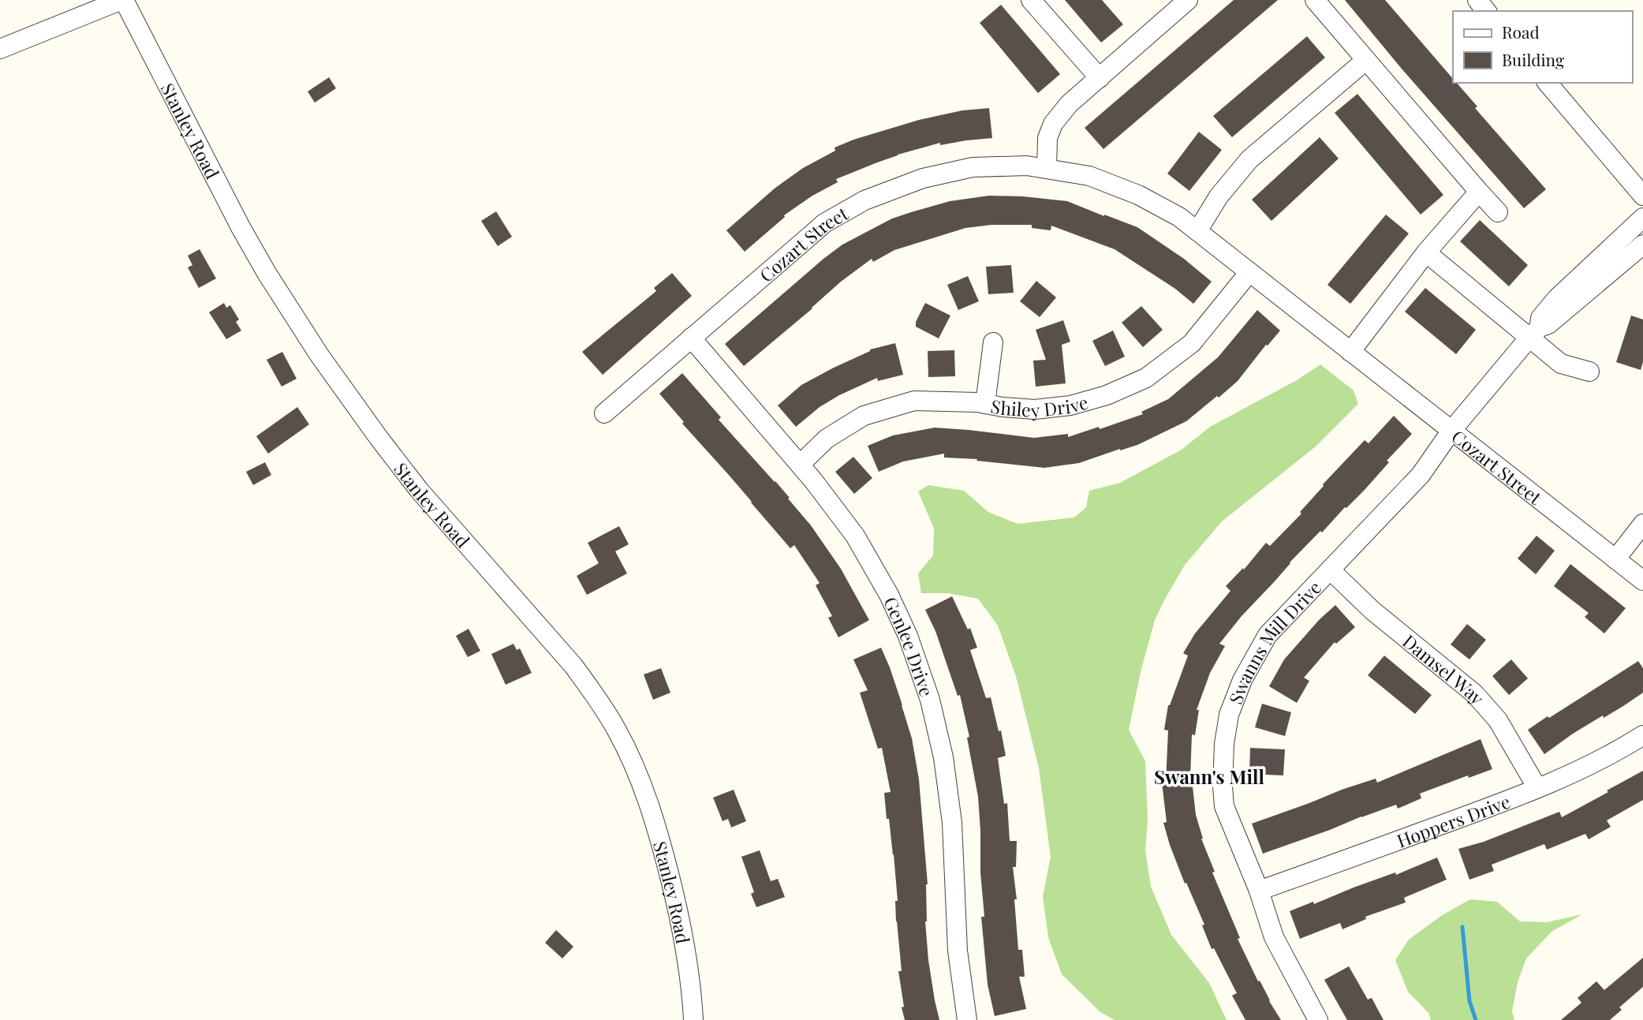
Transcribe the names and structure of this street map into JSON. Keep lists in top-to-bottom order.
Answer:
{
  "streets": {
    "street": [
      "Stanley Road",
      "Cozart Street",
      "Shiley Drive",
      "Swanns Mill Drive",
      "Genlee Drive",
      "Damsel Way",
      "Hoppers Drive"
    ]
  },
  "crossings": [
    ["Cozart Street", "Shiley Drive"],
    ["Cozart Street", "Swanns Mill Drive"],
    ["Cozart Street", "Genlee Drive"],
    ["Shiley Drive", "Genlee Drive"],
    ["Swanns Mill Drive", "Damsel Way"],
    ["Swanns Mill Drive", "Hoppers Drive"],
    ["Damsel Way", "Hoppers Drive"]
  ],
  "districts": ["Swann's Mill"],
  "legend": ["Road", "Building"]
}
